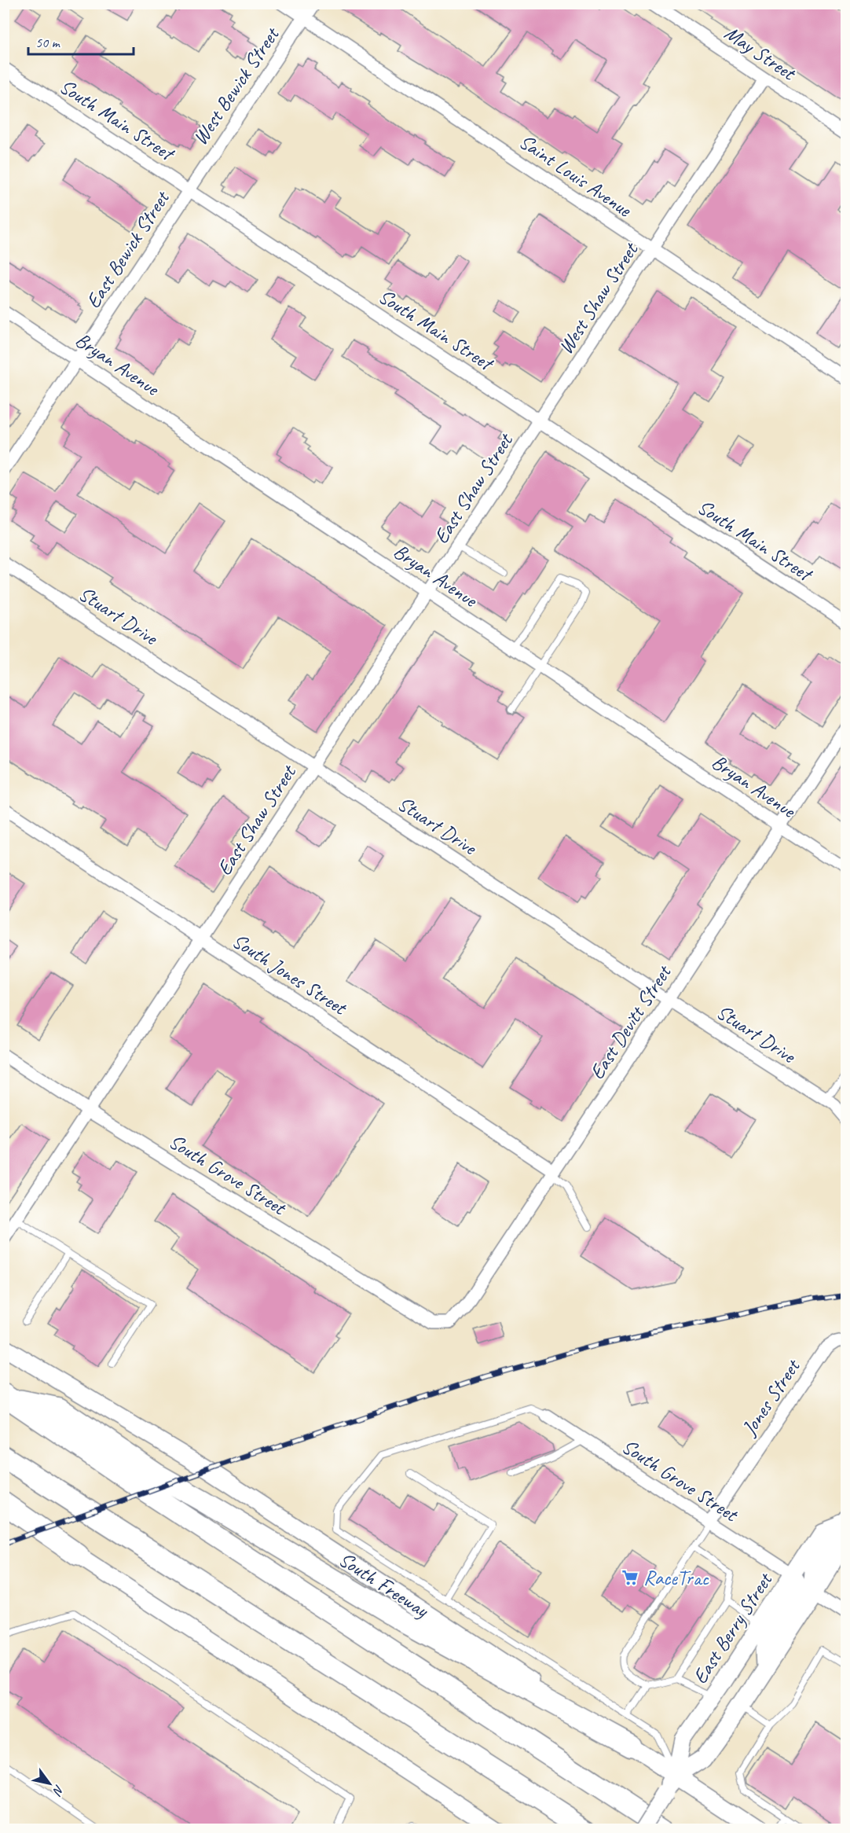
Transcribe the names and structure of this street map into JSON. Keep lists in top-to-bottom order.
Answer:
{
  "streets": {
    "main road": ["South Freeway", "East Berry Street"],
    "street": [
      "May Street",
      "West Bewick Street",
      "South Main Street",
      "Saint Louis Avenue",
      "East Bewick Street",
      "West Shaw Street",
      "Bryan Avenue",
      "East Shaw Street",
      "Stuart Drive",
      "South Jones Street",
      "East Devitt Street",
      "South Grove Street",
      "Jones Street"
    ]
  },
  "crossings": [
    ["May Street", "West Shaw Street"],
    ["West Bewick Street", "South Main Street"],
    ["West Bewick Street", "Saint Louis Avenue"],
    ["West Bewick Street", "East Bewick Street"],
    ["South Main Street", "East Bewick Street"],
    ["South Main Street", "West Shaw Street"],
    ["South Main Street", "East Shaw Street"],
    ["Saint Louis Avenue", "West Shaw Street"],
    ["East Bewick Street", "Bryan Avenue"],
    ["West Shaw Street", "East Shaw Street"],
    ["Bryan Avenue", "East Shaw Street"],
    ["Bryan Avenue", "East Devitt Street"],
    ["East Shaw Street", "Stuart Drive"],
    ["East Shaw Street", "South Jones Street"],
    ["East Shaw Street", "South Grove Street"],
    ["Stuart Drive", "East Devitt Street"],
    ["South Jones Street", "East Devitt Street"],
    ["East Devitt Street", "South Grove Street"],
    ["South Grove Street", "Jones Street"],
    ["South Grove Street", "East Berry Street"],
    ["South Freeway", "East Berry Street"]
  ],
  "places": {
    "supermarket": ["RaceTrac"]
  },
  "scale_bar": "50 m",
  "north": "bottom right"
}
